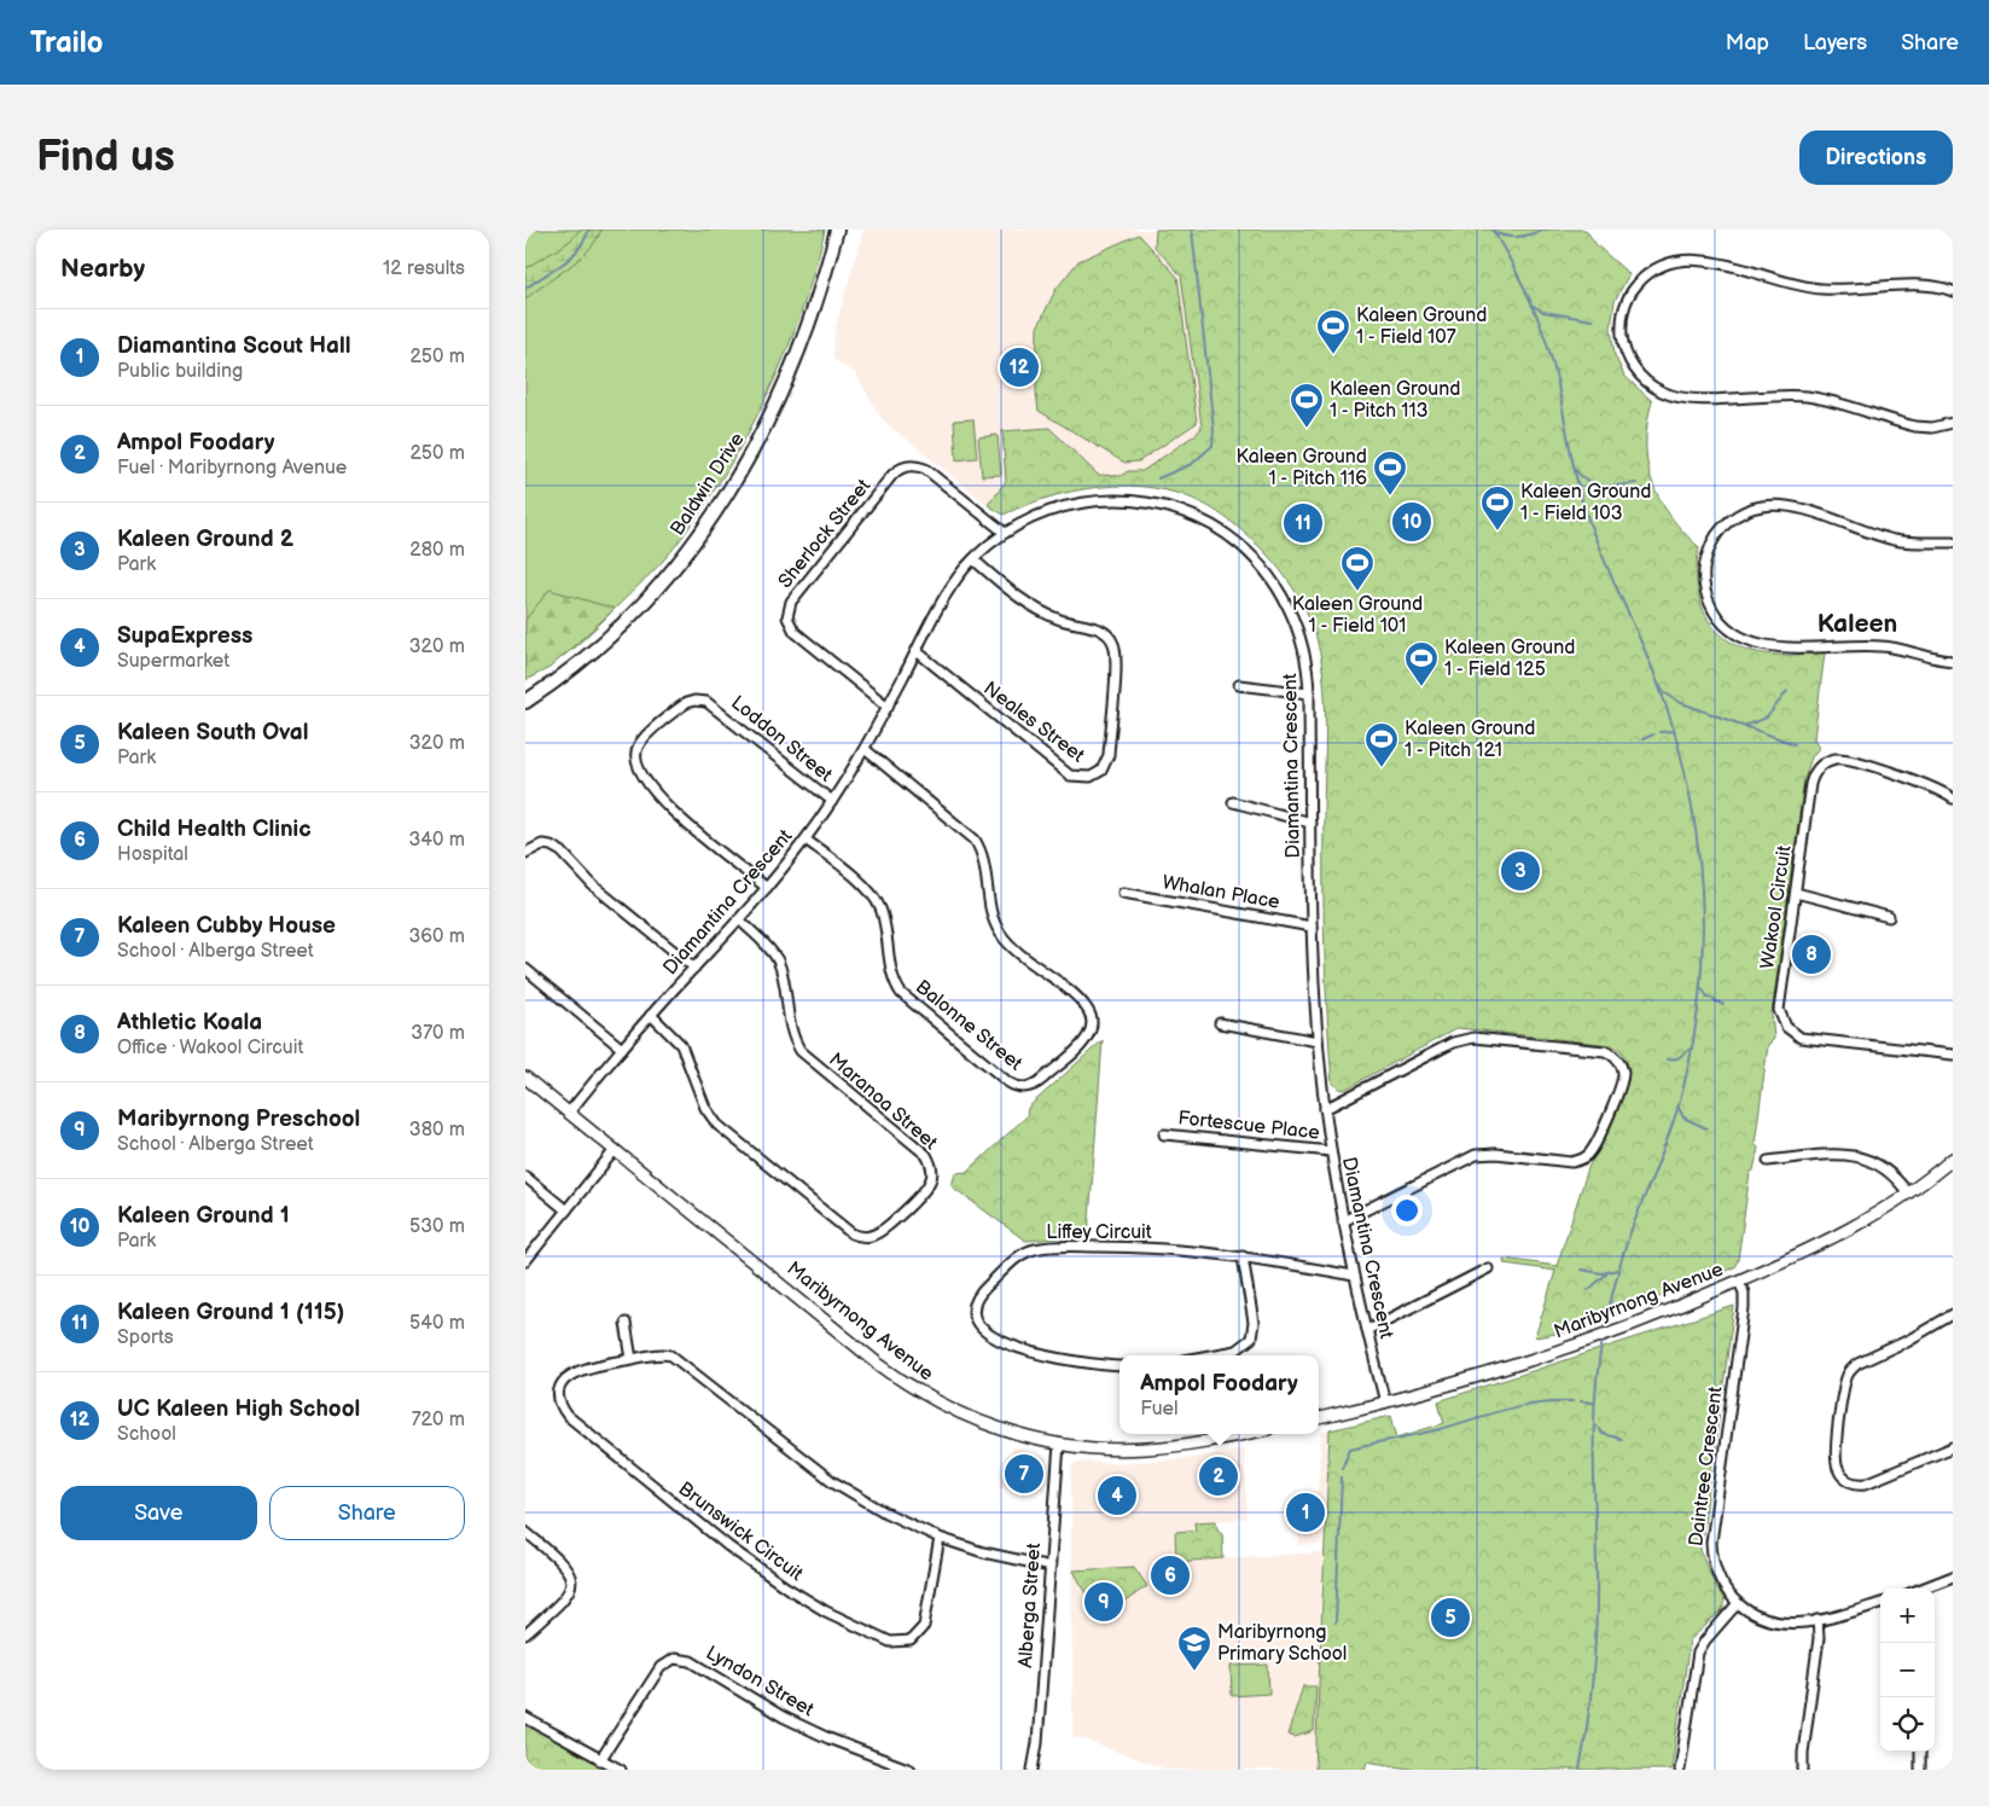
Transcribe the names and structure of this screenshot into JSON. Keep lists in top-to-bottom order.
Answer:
{
  "streets": {
    "main road": ["Baldwin Drive"],
    "street": [
      "Sherlock Street",
      "Neales Street",
      "Loddon Street",
      "Diamantina Crescent",
      "Whalan Place",
      "Wakool Circuit",
      "Balonne Street",
      "Maranoa Street",
      "Fortescue Place",
      "Liffey Circuit",
      "Maribyrnong Avenue",
      "Daintree Crescent",
      "Brunswick Circuit",
      "Alberga Street",
      "Lyndon Street"
    ]
  },
  "crossings": [
    ["Sherlock Street", "Diamantina Crescent"],
    ["Neales Street", "Diamantina Crescent"],
    ["Loddon Street", "Diamantina Crescent"],
    ["Diamantina Crescent", "Whalan Place"],
    ["Diamantina Crescent", "Balonne Street"],
    ["Diamantina Crescent", "Maranoa Street"],
    ["Diamantina Crescent", "Fortescue Place"],
    ["Diamantina Crescent", "Liffey Circuit"],
    ["Diamantina Crescent", "Maribyrnong Avenue"],
    ["Maribyrnong Avenue", "Daintree Crescent"],
    ["Maribyrnong Avenue", "Alberga Street"],
    ["Brunswick Circuit", "Alberga Street"]
  ],
  "districts": ["Kaleen"],
  "places": {
    "sports": [
      "Kaleen Ground 1 - Field 107",
      "Kaleen Ground 1 - Pitch 113",
      "Kaleen Ground 1 - Pitch 116",
      "Kaleen Ground 1 - Field 103",
      "Kaleen Ground 1 - Field 101",
      "Kaleen Ground 1 - Field 125",
      "Kaleen Ground 1 - Pitch 121"
    ],
    "school or university": ["Maribyrnong Primary School"]
  },
  "page": {
    "header": "Trailo",
    "nav": ["Map", "Layers", "Share"],
    "buttons": [
      "Directions",
      ["Save", "Share"]
    ],
    "title": "Find us",
    "heading": ["Nearby", "12 results"],
    "list": [
      {
        "mark": "1",
        "name": "Diamantina Scout Hall",
        "note": "Public building",
        "value": "250 m"
      },
      {
        "mark": "2",
        "name": "Ampol Foodary",
        "note": "Fuel · Maribyrnong Avenue",
        "value": "250 m"
      },
      {
        "mark": "3",
        "name": "Kaleen Ground 2",
        "note": "Park",
        "value": "280 m"
      },
      {
        "mark": "4",
        "name": "SupaExpress",
        "note": "Supermarket",
        "value": "320 m"
      },
      {
        "mark": "5",
        "name": "Kaleen South Oval",
        "note": "Park",
        "value": "320 m"
      },
      {
        "mark": "6",
        "name": "Child Health Clinic",
        "note": "Hospital",
        "value": "340 m"
      },
      {
        "mark": "7",
        "name": "Kaleen Cubby House",
        "note": "School · Alberga Street",
        "value": "360 m"
      },
      {
        "mark": "8",
        "name": "Athletic Koala",
        "note": "Office · Wakool Circuit",
        "value": "370 m"
      },
      {
        "mark": "9",
        "name": "Maribyrnong Preschool",
        "note": "School · Alberga Street",
        "value": "380 m"
      },
      {
        "mark": "10",
        "name": "Kaleen Ground 1",
        "note": "Park",
        "value": "530 m"
      },
      {
        "mark": "11",
        "name": "Kaleen Ground 1 (115)",
        "note": "Sports",
        "value": "540 m"
      },
      {
        "mark": "12",
        "name": "UC Kaleen High School",
        "note": "School",
        "value": "720 m"
      }
    ],
    "pins": [
      "12",
      "10",
      "11",
      "3",
      "8",
      "7",
      "2",
      "4",
      "1",
      "6",
      "9",
      "5"
    ],
    "popup": ["Ampol Foodary", "Fuel"],
    "map_buttons": ["+", "−"]
  }
}
